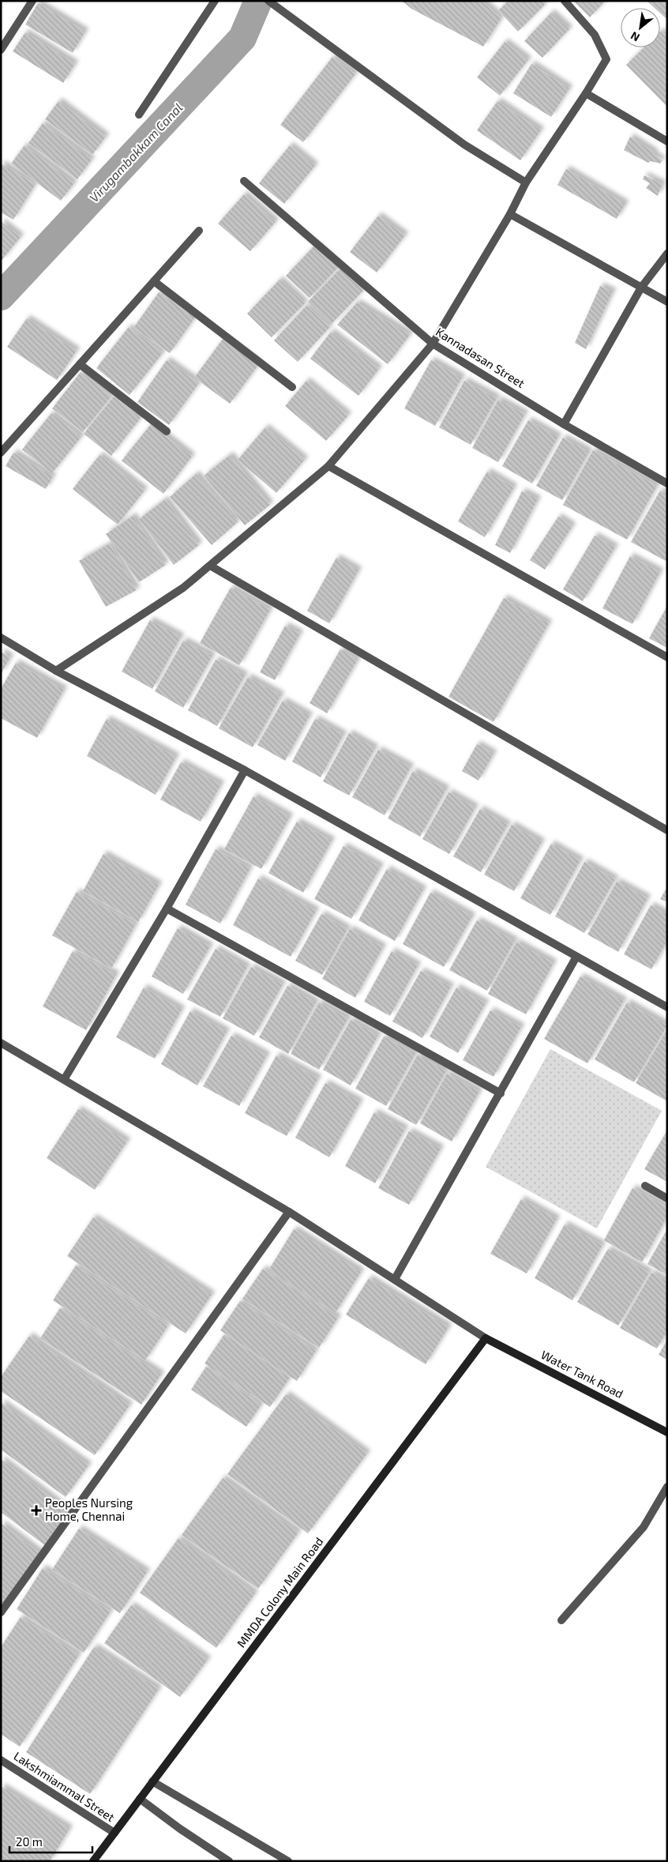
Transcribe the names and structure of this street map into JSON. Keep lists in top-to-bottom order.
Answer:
{
  "streets": {
    "street": [
      "Kannadasan Street",
      "Water Tank Road",
      "MMDA Colony Main Road",
      "Lakshmiammal Street"
    ]
  },
  "crossings": [
    ["Water Tank Road", "MMDA Colony Main Road"],
    ["MMDA Colony Main Road", "Lakshmiammal Street"]
  ],
  "water": ["Virugambakkam Canal"],
  "places": {
    "health": ["Peoples Nursing Home, Chennai"]
  },
  "scale_bar": "20 m",
  "north": "bottom left"
}
